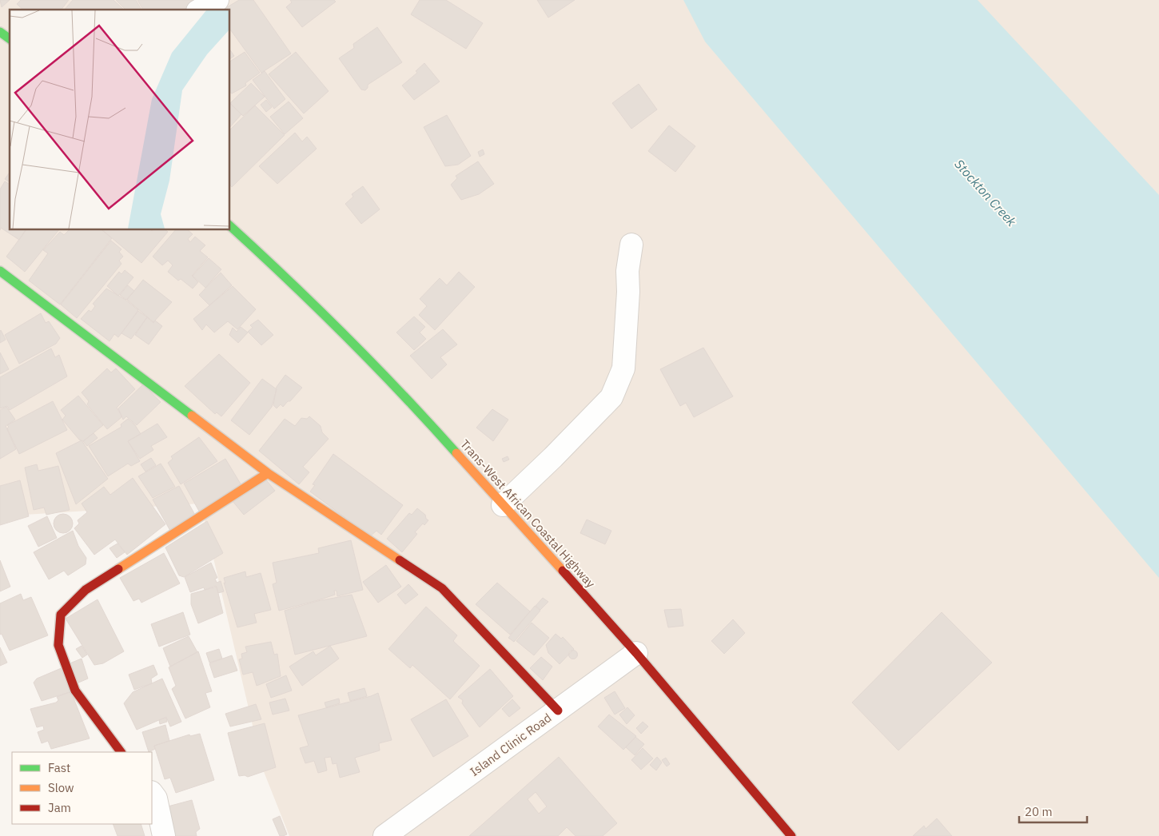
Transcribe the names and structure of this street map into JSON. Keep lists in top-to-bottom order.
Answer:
{
  "streets": {
    "main road": ["Trans-West African Coastal Highway"],
    "street": ["Island Clinic Road"]
  },
  "crossings": [
    ["Trans-West African Coastal Highway", "Island Clinic Road"]
  ],
  "water": ["Stockton Creek"],
  "legend": ["Fast", "Slow", "Jam"],
  "scale_bar": "20 m"
}
